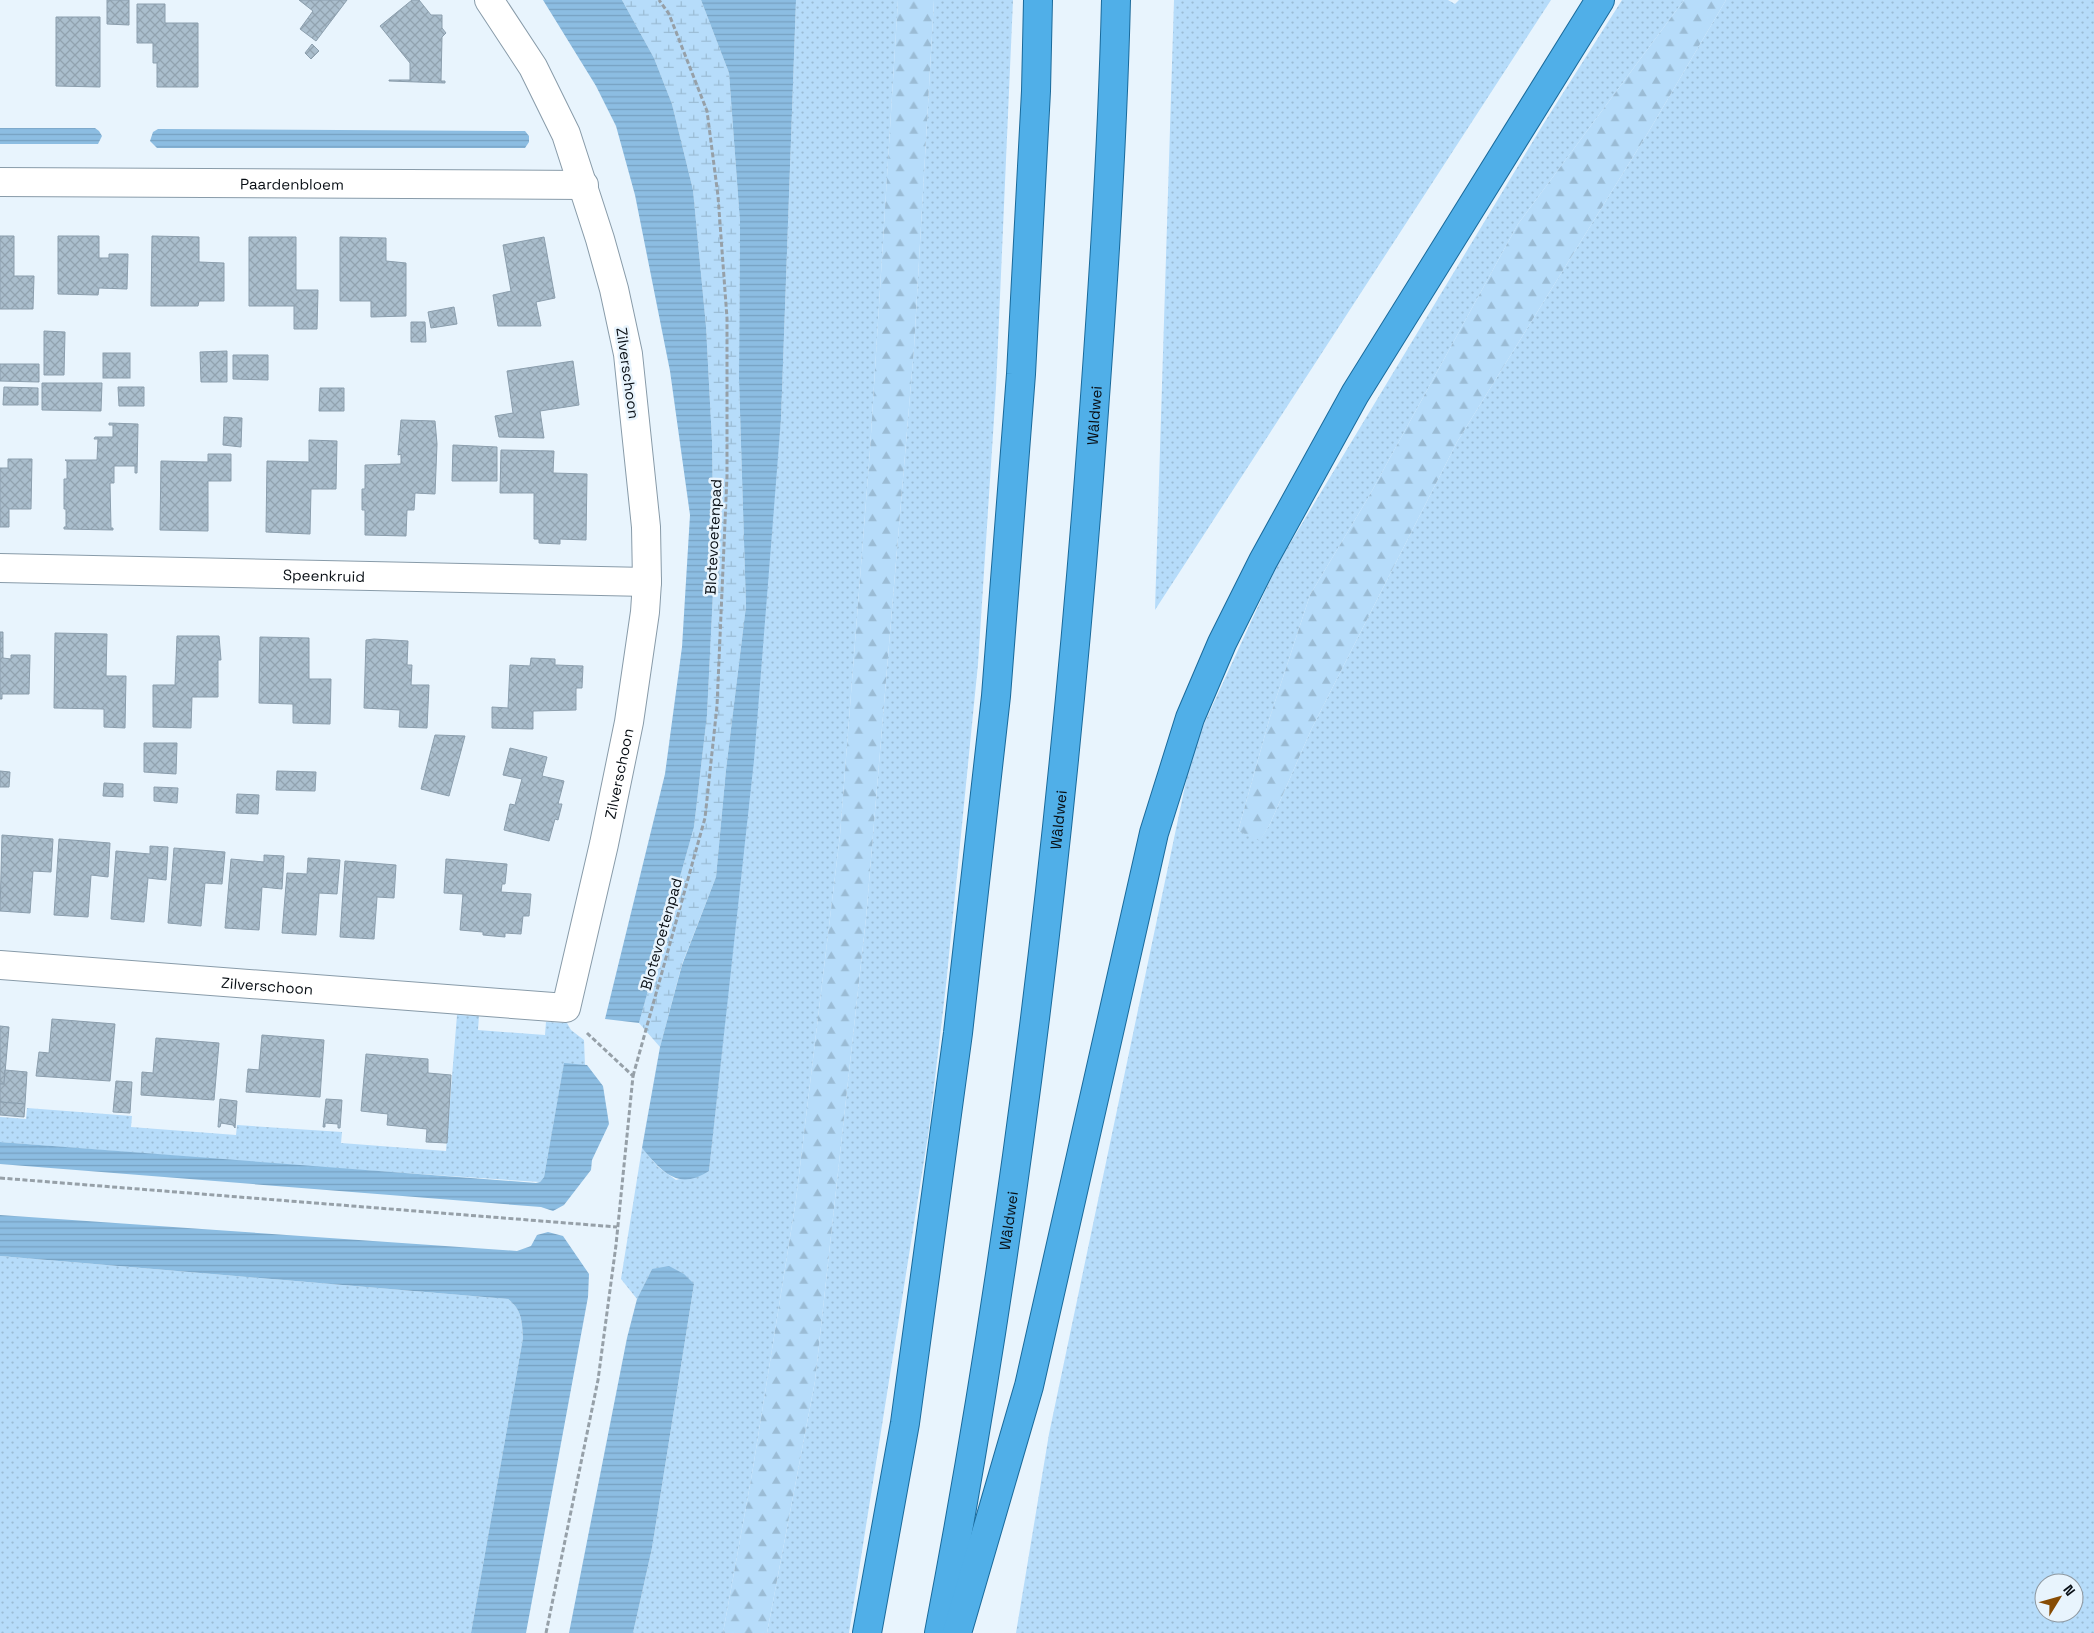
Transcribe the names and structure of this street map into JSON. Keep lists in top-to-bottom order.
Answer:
{
  "streets": {
    "highway": ["Wâldwei"],
    "street": ["Paardenbloem", "Zilverschoon", "Speenkruid"],
    "path": ["Blotevoetenpad"]
  },
  "crossings": [
    ["Paardenbloem", "Zilverschoon"],
    ["Zilverschoon", "Speenkruid"]
  ],
  "north": "top right"
}
